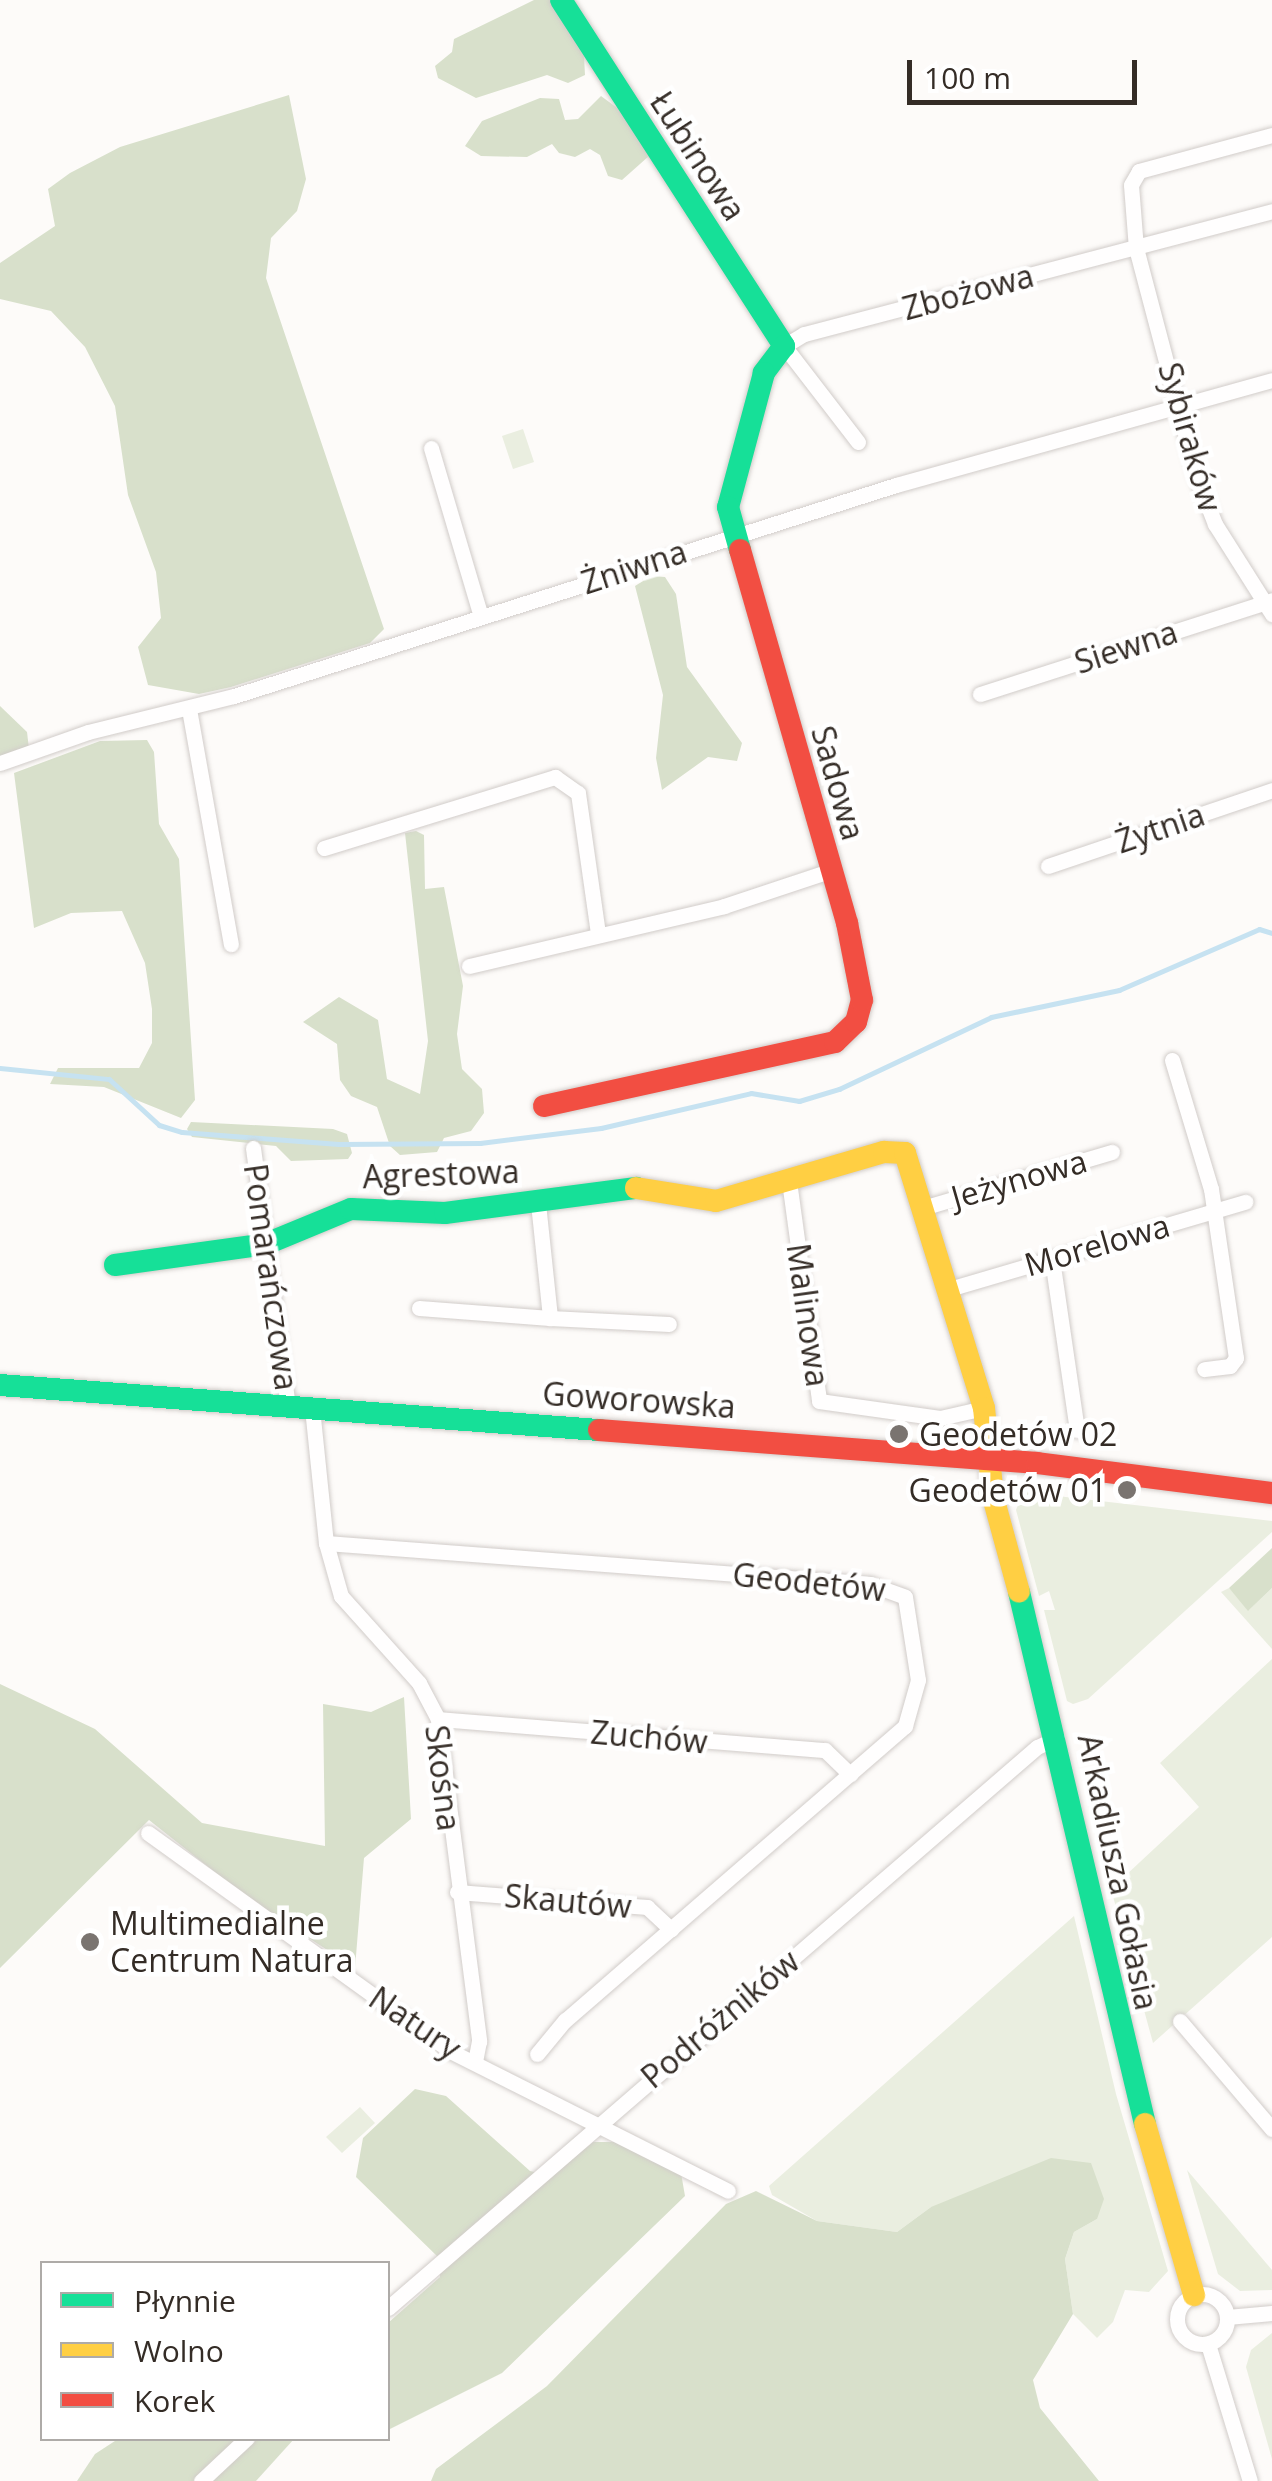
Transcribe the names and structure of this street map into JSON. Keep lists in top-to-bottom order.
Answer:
{
  "streets": {
    "street": [
      "Łubinowa",
      "Zbożowa",
      "Sybiraków",
      "Żniwna",
      "Siewna",
      "Sadowa",
      "Żytnia",
      "Agrestowa",
      "Jeżynowa",
      "Morelowa",
      "Pomarańczowa",
      "Malinowa",
      "Goworowska",
      "Geodetów",
      "Zuchów",
      "Skośna",
      "Arkadiusza Gołasia",
      "Skautów",
      "Podróżników",
      "Natury"
    ]
  },
  "crossings": [
    ["Łubinowa", "Zbożowa"],
    ["Łubinowa", "Sadowa"],
    ["Zbożowa", "Sybiraków"],
    ["Zbożowa", "Sadowa"],
    ["Sybiraków", "Żniwna"],
    ["Sybiraków", "Siewna"],
    ["Żniwna", "Sadowa"],
    ["Agrestowa", "Jeżynowa"],
    ["Agrestowa", "Pomarańczowa"],
    ["Agrestowa", "Malinowa"],
    ["Pomarańczowa", "Goworowska"],
    ["Pomarańczowa", "Skośna"],
    ["Goworowska", "Skośna"],
    ["Goworowska", "Arkadiusza Gołasia"],
    ["Geodetów", "Zuchów"],
    ["Geodetów", "Skośna"],
    ["Geodetów", "Skautów"],
    ["Zuchów", "Skośna"],
    ["Skośna", "Skautów"],
    ["Skośna", "Natury"],
    ["Arkadiusza Gołasia", "Podróżników"],
    ["Podróżników", "Natury"]
  ],
  "places": ["Geodetów 02", "Geodetów 01", "Multimedialne Centrum Natura"],
  "legend": ["Płynnie", "Wolno", "Korek"],
  "scale_bar": "100 m"
}
